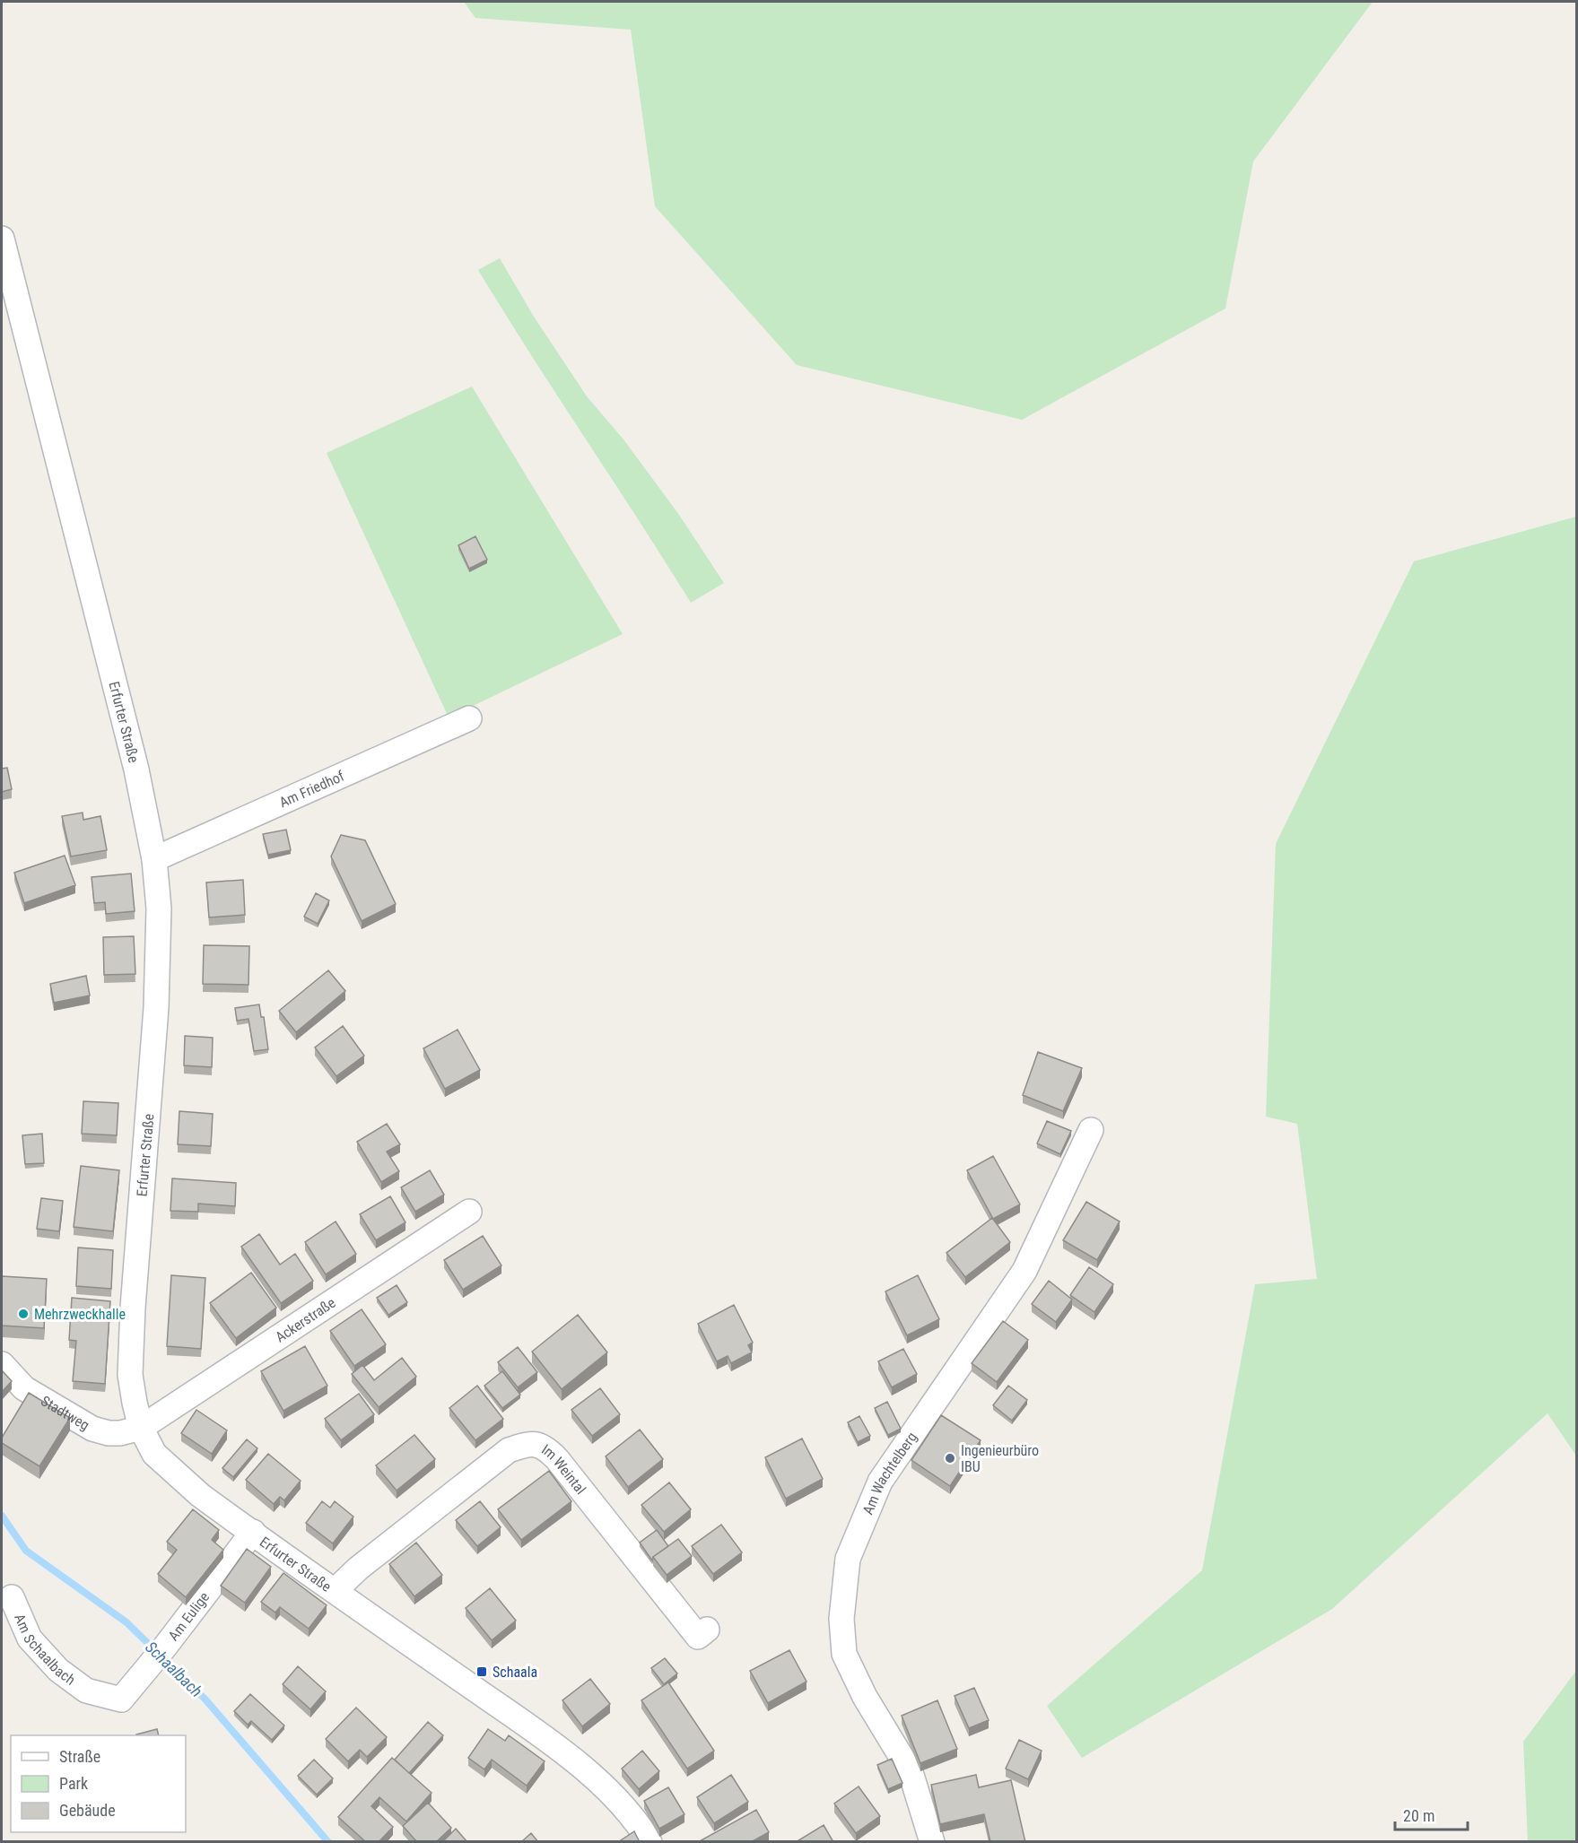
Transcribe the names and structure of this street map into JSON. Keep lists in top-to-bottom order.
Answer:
{
  "streets": {
    "street": [
      "Erfurter Straße",
      "Am Friedhof",
      "Ackerstraße",
      "Stadtweg",
      "Im Weintal",
      "Am Wachtelberg",
      "Am Eulige",
      "Am Schaalbach"
    ]
  },
  "crossings": [
    ["Erfurter Straße", "Am Friedhof"],
    ["Erfurter Straße", "Ackerstraße"],
    ["Erfurter Straße", "Stadtweg"],
    ["Erfurter Straße", "Im Weintal"],
    ["Erfurter Straße", "Am Eulige"],
    ["Ackerstraße", "Stadtweg"],
    ["Am Eulige", "Am Schaalbach"]
  ],
  "water": ["Schaalbach"],
  "places": {
    "other": ["Mehrzweckhalle", "Ingenieurbüro IBU"],
    "transit": ["Schaala"]
  },
  "legend": ["Straße", "Park", "Gebäude"],
  "scale_bar": "20 m"
}
